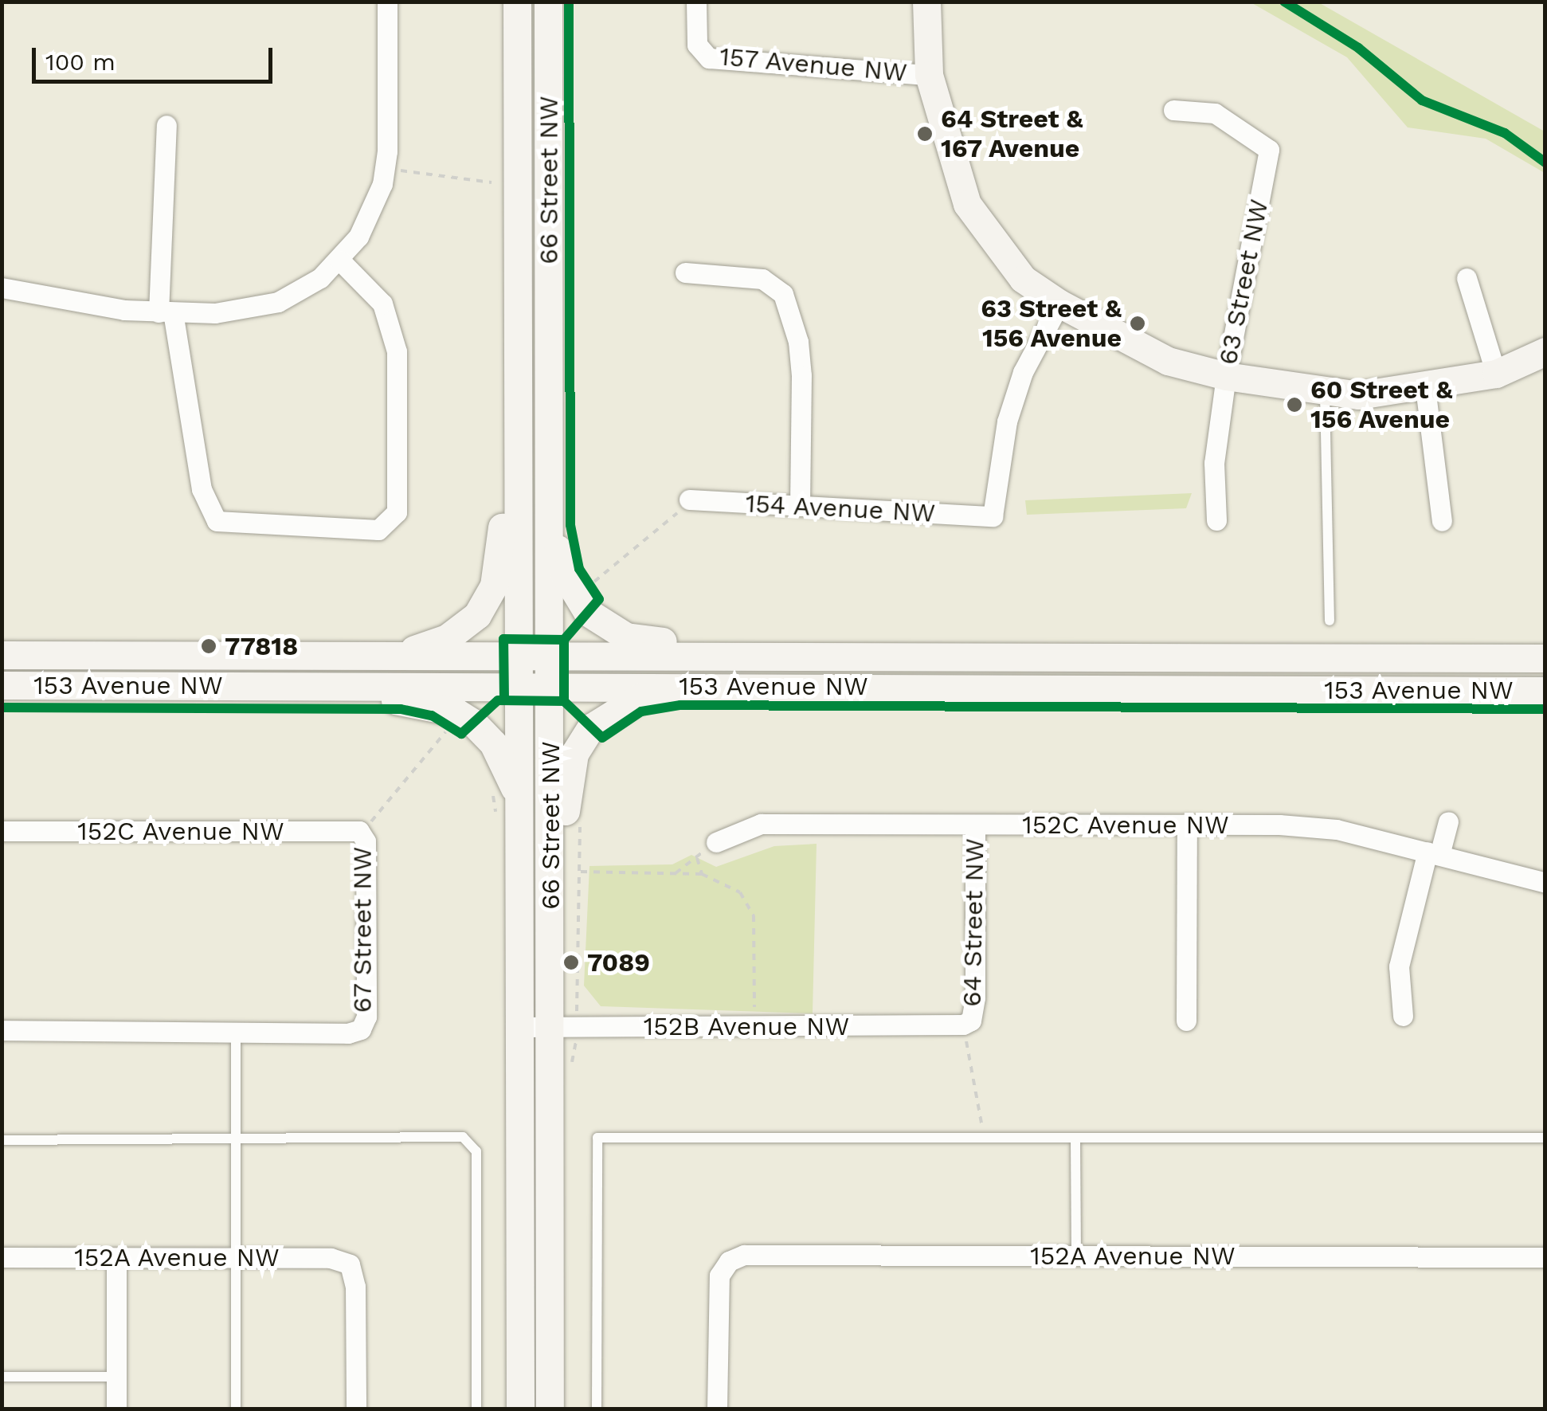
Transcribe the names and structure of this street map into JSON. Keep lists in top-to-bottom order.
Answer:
{
  "streets": {
    "main road": ["66 Street NW", "153 Avenue NW"],
    "street": [
      "157 Avenue NW",
      "63 Street NW",
      "154 Avenue NW",
      "152C Avenue NW",
      "64 Street NW",
      "67 Street NW",
      "152B Avenue NW",
      "152A Avenue NW"
    ]
  },
  "crossings": [
    ["66 Street NW", "153 Avenue NW"],
    ["66 Street NW", "152B Avenue NW"],
    ["152C Avenue NW", "64 Street NW"],
    ["152C Avenue NW", "67 Street NW"],
    ["64 Street NW", "152B Avenue NW"]
  ],
  "places": [
    "64 Street & 167 Avenue",
    "63 Street & 156 Avenue",
    "60 Street & 156 Avenue",
    "77818",
    "7089"
  ],
  "scale_bar": "100 m"
}
